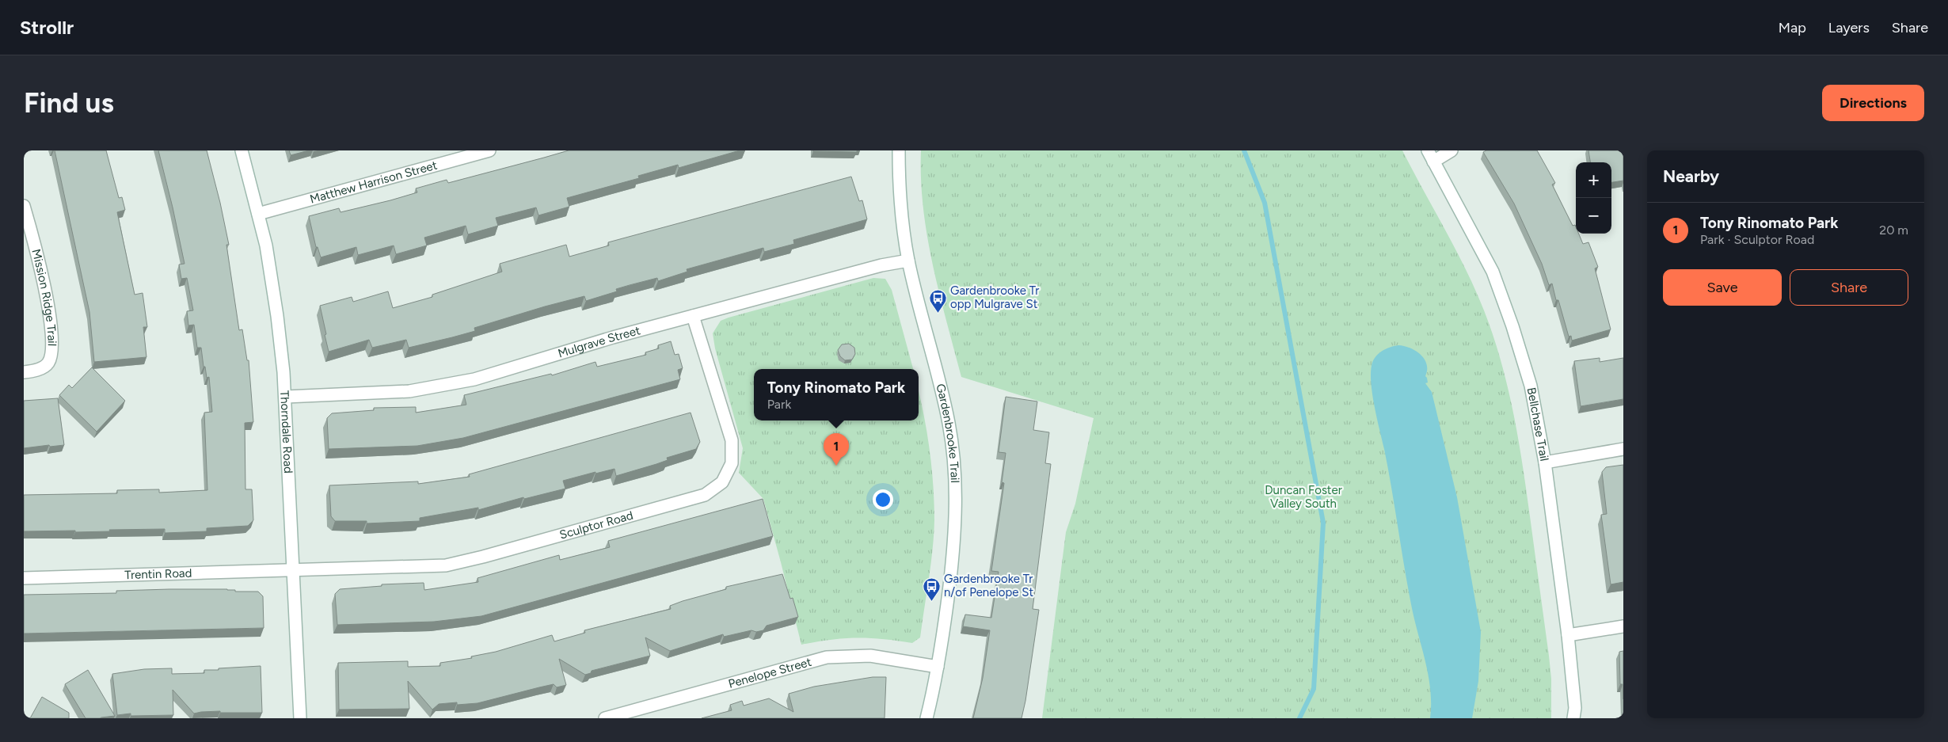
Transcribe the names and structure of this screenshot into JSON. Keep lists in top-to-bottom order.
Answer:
{
  "streets": {
    "street": [
      "Matthew Harrison Street",
      "Mission Ridge Trail",
      "Mulgrave Street",
      "Bellchase Trail",
      "Thorndale Road",
      "Gardenbrooke Trail",
      "Sculptor Road",
      "Trentin Road",
      "Penelope Street"
    ]
  },
  "crossings": [
    ["Matthew Harrison Street", "Thorndale Road"],
    ["Mulgrave Street", "Thorndale Road"],
    ["Mulgrave Street", "Gardenbrooke Trail"],
    ["Mulgrave Street", "Sculptor Road"],
    ["Thorndale Road", "Sculptor Road"],
    ["Thorndale Road", "Trentin Road"],
    ["Gardenbrooke Trail", "Penelope Street"],
    ["Sculptor Road", "Trentin Road"]
  ],
  "parks": ["Duncan Foster Valley South"],
  "places": {
    "bus stop": ["Gardenbrooke Tr opp Mulgrave St", "Gardenbrooke Tr n/of Penelope St"]
  },
  "page": {
    "header": "Strollr",
    "nav": ["Map", "Layers", "Share"],
    "buttons": [
      "Directions",
      ["Save", "Share"]
    ],
    "title": "Find us",
    "heading": "Nearby",
    "map_buttons": ["+", "−"],
    "list": [
      {
        "mark": "1",
        "name": "Tony Rinomato Park",
        "note": "Park · Sculptor Road",
        "value": "20 m"
      }
    ],
    "popup": ["Tony Rinomato Park", "Park"],
    "pins": "1"
  }
}
